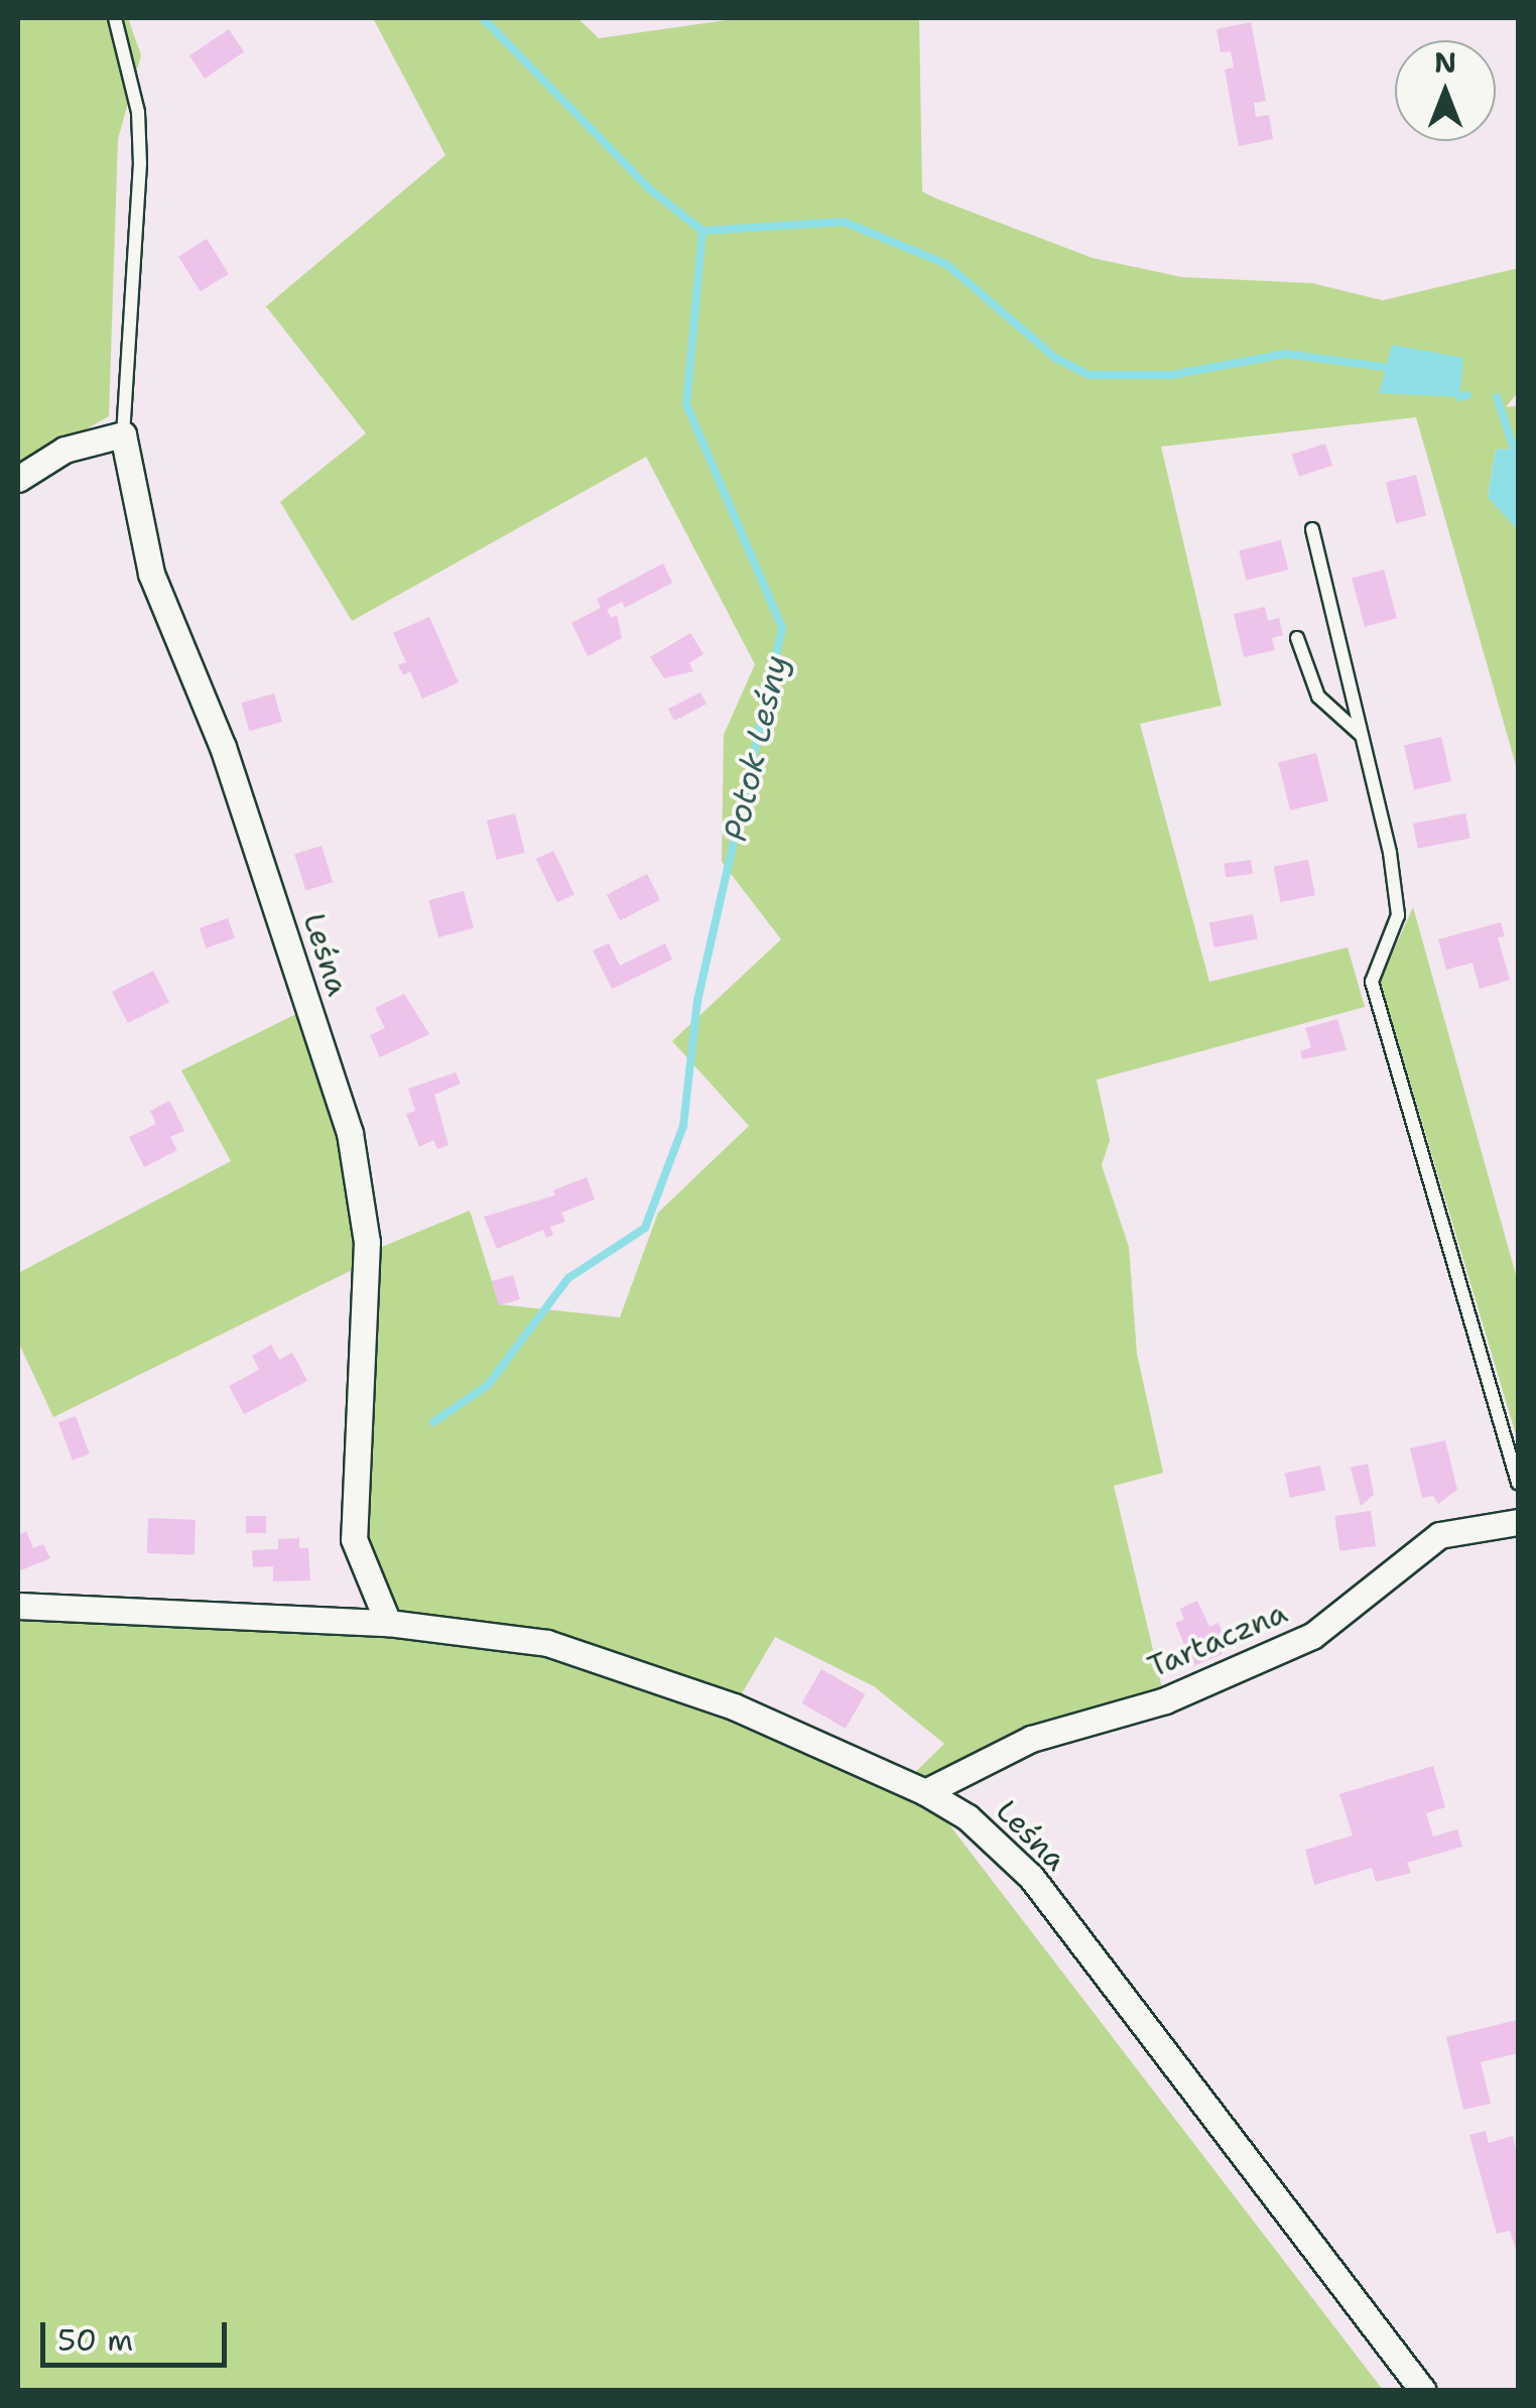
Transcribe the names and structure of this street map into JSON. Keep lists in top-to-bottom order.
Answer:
{
  "streets": {
    "street": ["Leśna", "Tartaczna"]
  },
  "crossings": [
    ["Leśna", "Tartaczna"]
  ],
  "water": ["Potok Leśny"],
  "scale_bar": "50 m",
  "north": "top"
}
